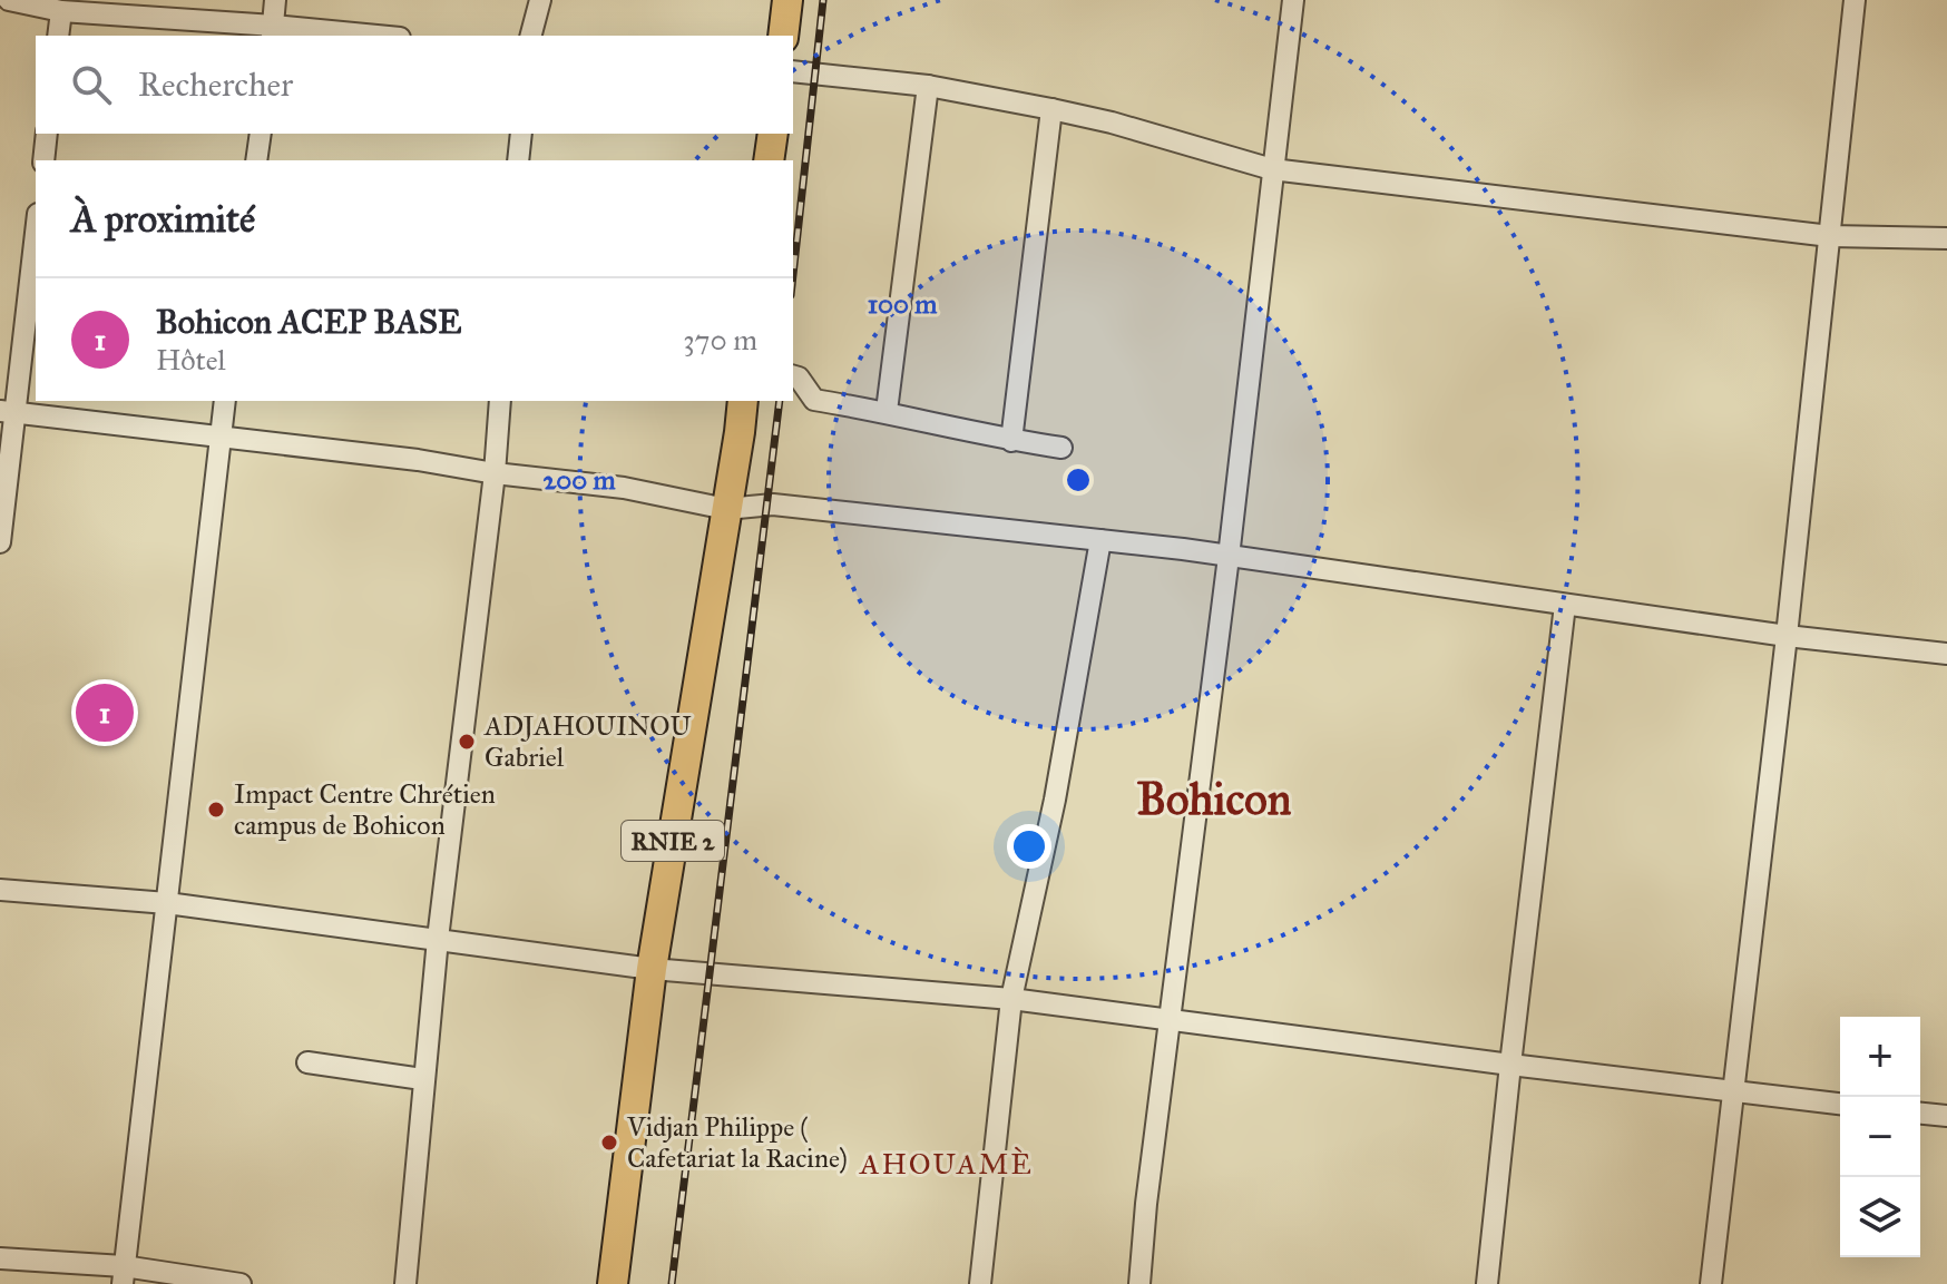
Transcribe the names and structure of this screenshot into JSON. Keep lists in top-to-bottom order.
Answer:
{
  "streets": {
    "highway": ["RNIE 2"]
  },
  "districts": ["Bohicon", "AHOUAMÈ"],
  "places": ["ADJAHOUINOU Gabriel", "Impact Centre Chrétien campus de Bohicon", "Vidjan Philippe ( Cafetariat la Racine)"],
  "page": {
    "search": "Rechercher",
    "heading": "À proximité",
    "list": [
      {
        "mark": "1",
        "name": "Bohicon ACEP BASE",
        "note": "Hôtel",
        "value": "370 m"
      }
    ],
    "pins": "1",
    "map_buttons": ["+", "−"]
  },
  "rings": ["100 m", "200 m"]
}
